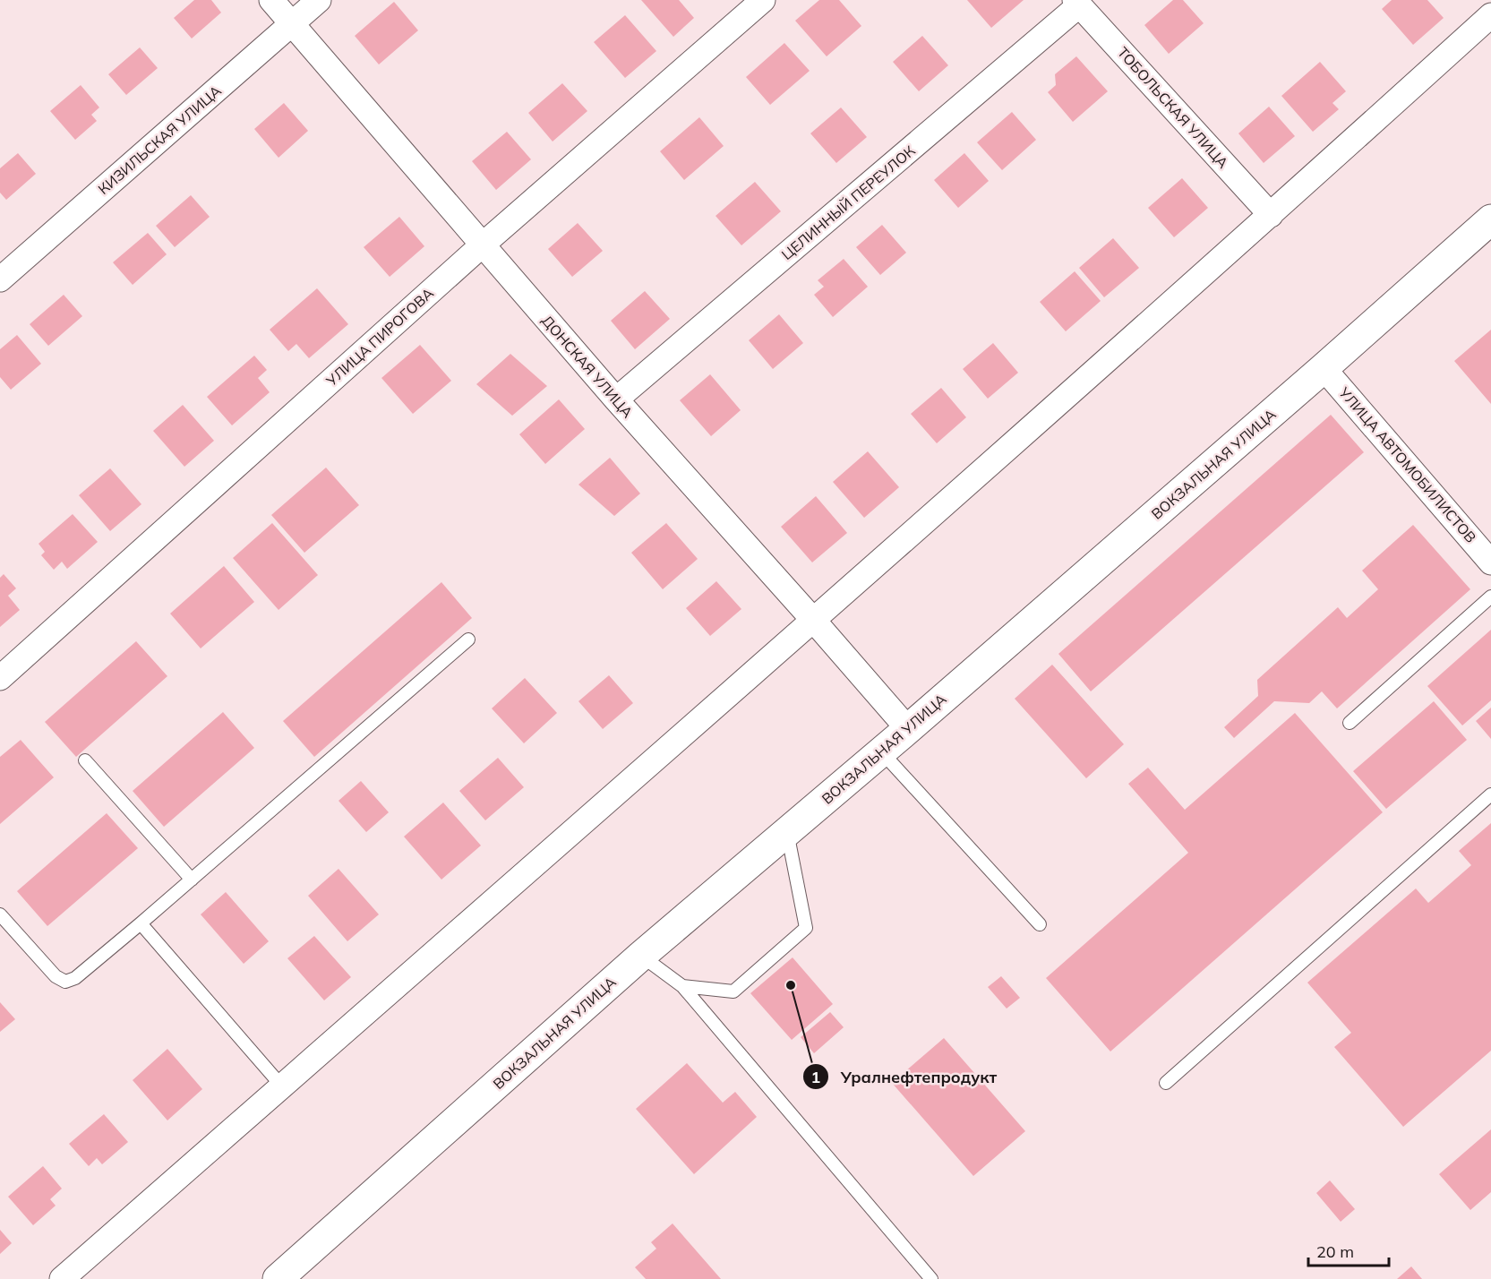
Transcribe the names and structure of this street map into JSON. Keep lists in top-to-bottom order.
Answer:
{
  "streets": {
    "main road": ["ВОКЗАЛЬНАЯ УЛИЦА"],
    "street": [
      "ТОБОЛЬСКАЯ УЛИЦА",
      "КИЗИЛЬСКАЯ УЛИЦА",
      "ЦЕЛИННЫЙ ПЕРЕУЛОК",
      "УЛИЦА ПИРОГОВА",
      "ДОНСКАЯ УЛИЦА",
      "УЛИЦА АВТОМОБИЛИСТОВ"
    ]
  },
  "crossings": [
    ["ТОБОЛЬСКАЯ УЛИЦА", "ЦЕЛИННЫЙ ПЕРЕУЛОК"],
    ["КИЗИЛЬСКАЯ УЛИЦА", "ДОНСКАЯ УЛИЦА"],
    ["ЦЕЛИННЫЙ ПЕРЕУЛОК", "ДОНСКАЯ УЛИЦА"],
    ["УЛИЦА ПИРОГОВА", "ДОНСКАЯ УЛИЦА"],
    ["ДОНСКАЯ УЛИЦА", "ВОКЗАЛЬНАЯ УЛИЦА"],
    ["ВОКЗАЛЬНАЯ УЛИЦА", "УЛИЦА АВТОМОБИЛИСТОВ"]
  ],
  "places": ["Уралнефтепродукт"],
  "scale_bar": "20 m"
}
